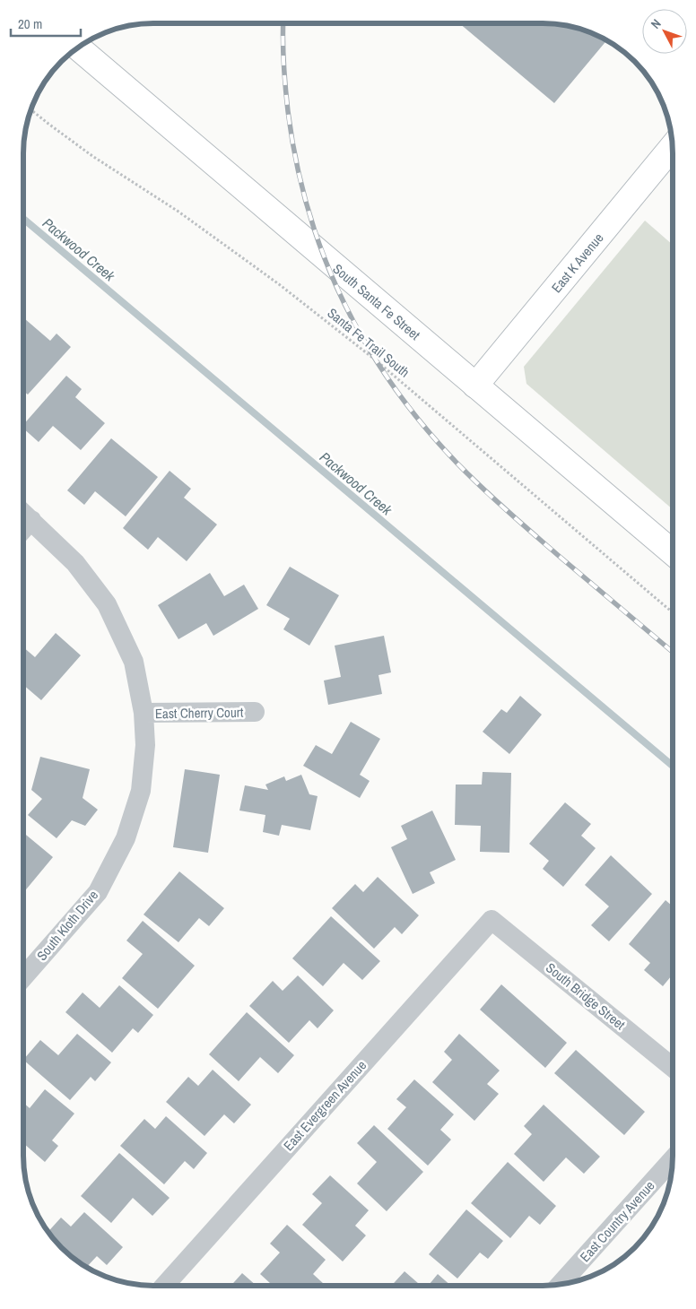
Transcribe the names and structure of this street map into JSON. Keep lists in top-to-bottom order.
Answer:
{
  "streets": {
    "street": [
      "East K Avenue",
      "South Santa Fe Street",
      "East Cherry Court",
      "South Kloth Drive",
      "South Bridge Street",
      "East Evergreen Avenue",
      "East Country Avenue"
    ],
    "path": ["Santa Fe Trail South"]
  },
  "crossings": [
    ["East K Avenue", "South Santa Fe Street"],
    ["East Cherry Court", "South Kloth Drive"],
    ["South Bridge Street", "East Evergreen Avenue"]
  ],
  "water": ["Packwood Creek"],
  "scale_bar": "20 m",
  "north": "top left"
}
